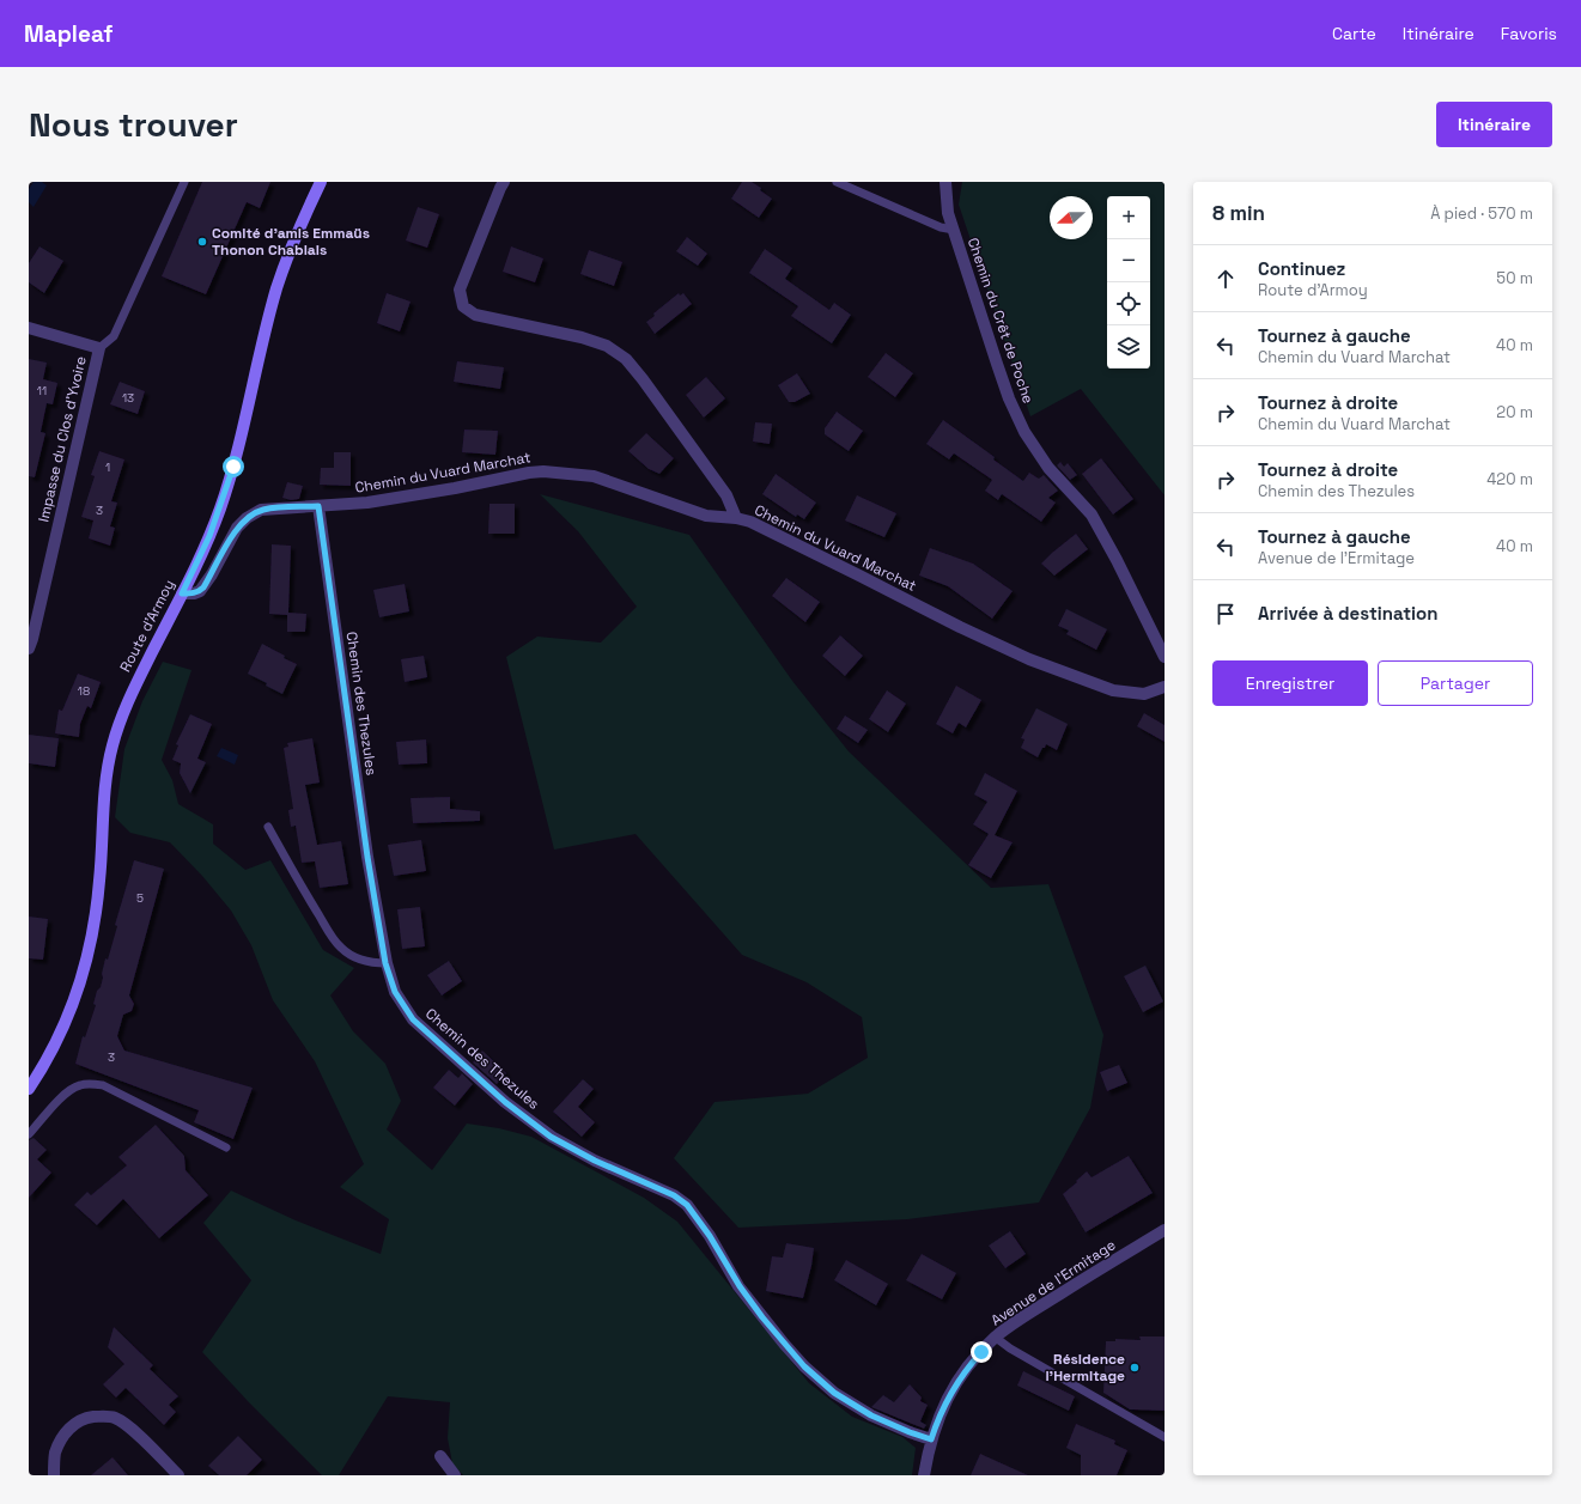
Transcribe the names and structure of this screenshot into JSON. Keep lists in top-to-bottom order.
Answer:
{
  "streets": {
    "main road": ["Route d'Armoy"],
    "street": [
      "Chemin du Crêt de Poche",
      "Impasse du Clos d'Yvoire",
      "Chemin du Vuard Marchat",
      "Chemin des Thezules",
      "Avenue de l'Ermitage"
    ]
  },
  "crossings": [
    ["Chemin du Vuard Marchat", "Route d'Armoy"],
    ["Chemin du Vuard Marchat", "Chemin des Thezules"],
    ["Chemin des Thezules", "Avenue de l'Ermitage"]
  ],
  "places": ["Comité d'amis Emmaüs Thonon Chablais", "Résidence l'Hermitage"],
  "house_numbers": [
    "11",
    "13",
    "1",
    "3",
    "18",
    "5",
    "3"
  ],
  "north": "left",
  "page": {
    "header": "Mapleaf",
    "nav": ["Carte", "Itinéraire", "Favoris"],
    "buttons": [
      "Itinéraire",
      ["Enregistrer", "Partager"]
    ],
    "title": "Nous trouver",
    "heading": ["8 min", "À pied · 570 m"],
    "map_buttons": ["+", "−"],
    "list": [
      ["Continuez", "Route d'Armoy", "50 m"],
      ["Tournez à gauche", "Chemin du Vuard Marchat", "40 m"],
      ["Tournez à droite", "Chemin du Vuard Marchat", "20 m"],
      ["Tournez à droite", "Chemin des Thezules", "420 m"],
      ["Tournez à gauche", "Avenue de l'Ermitage", "40 m"],
      "Arrivée à destination"
    ]
  }
}
